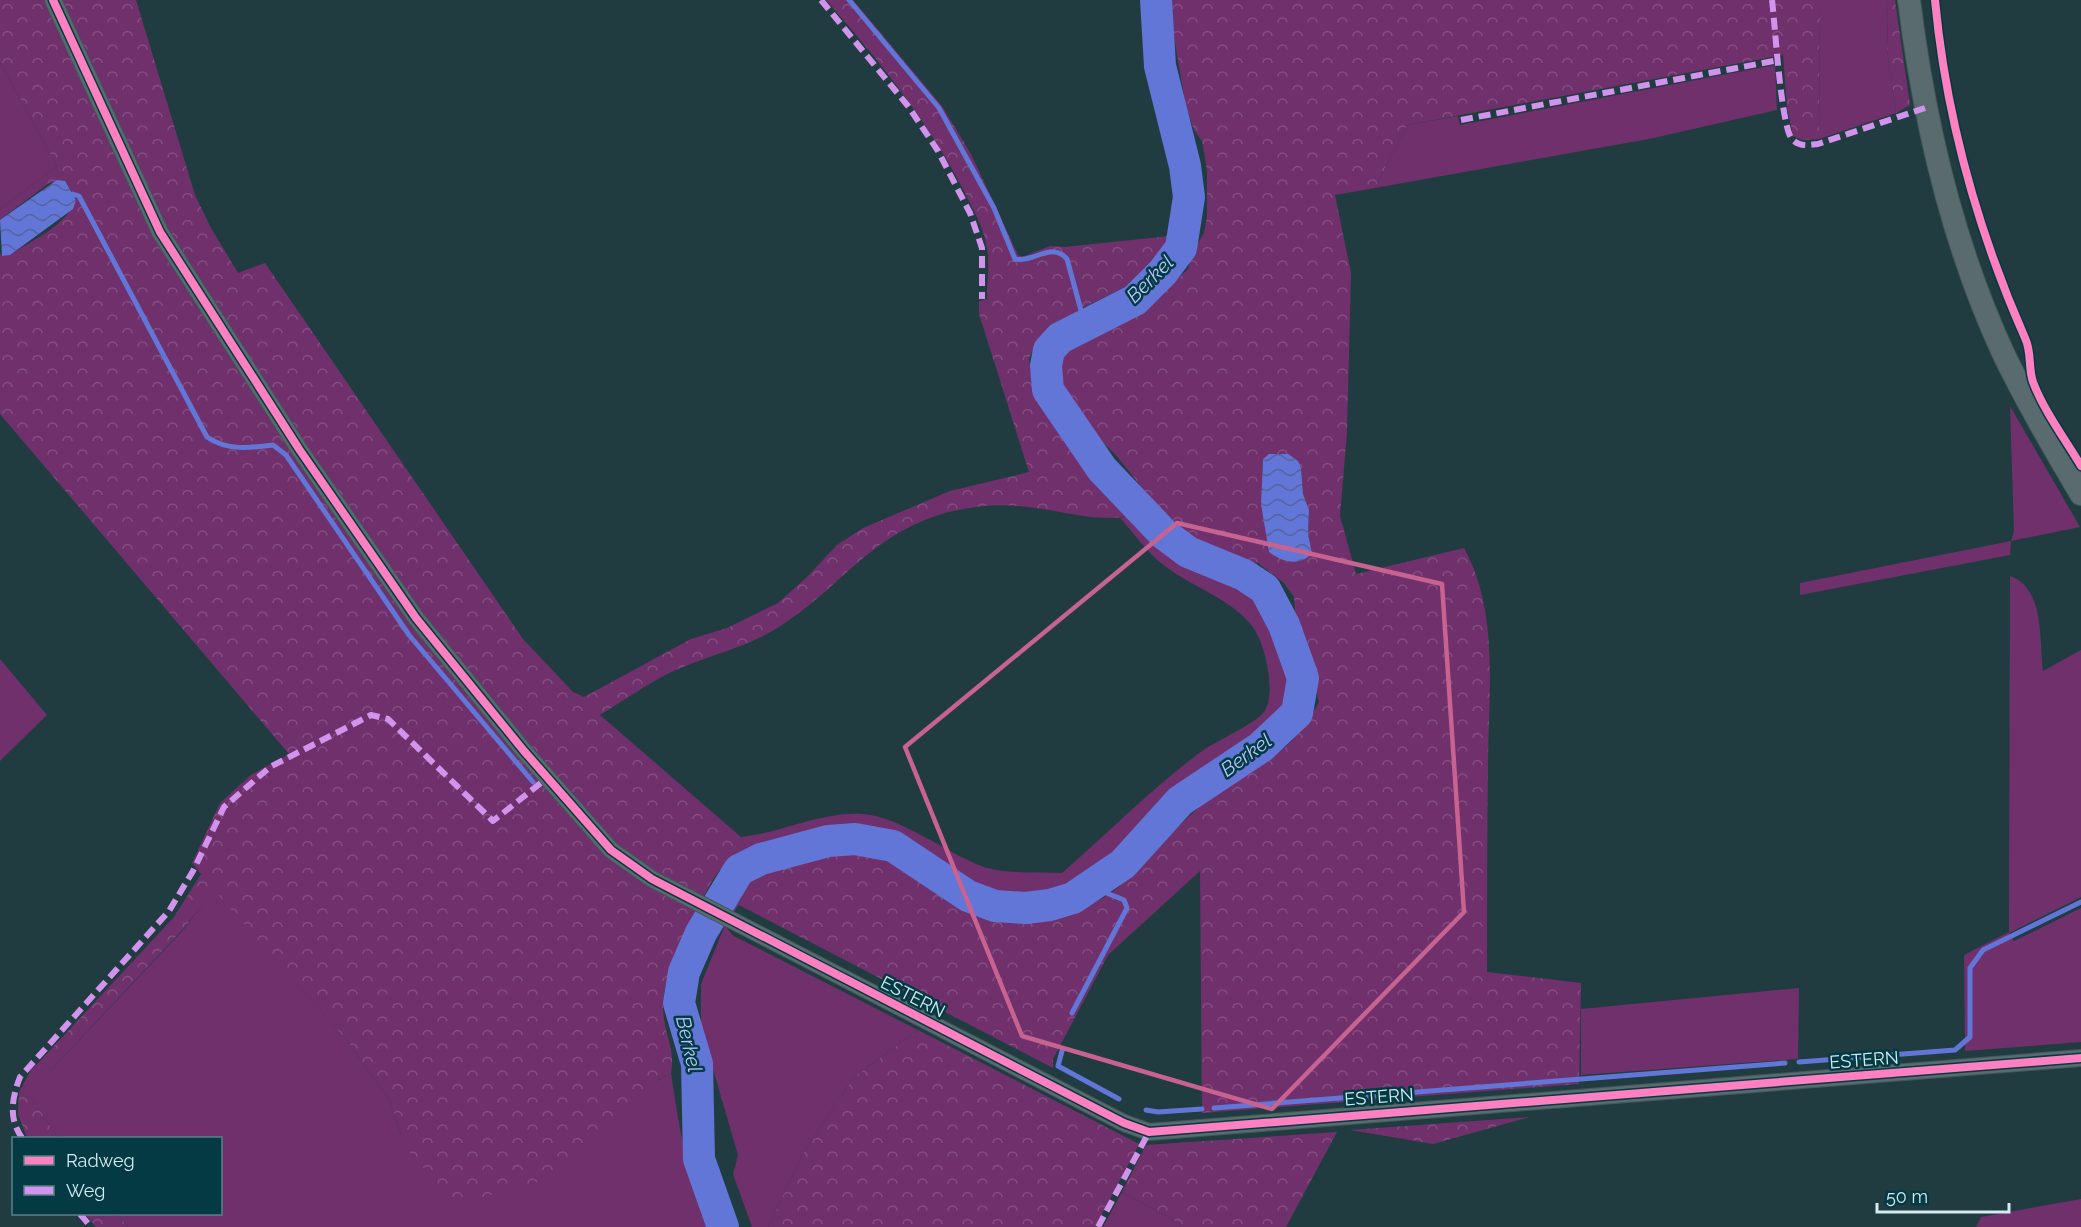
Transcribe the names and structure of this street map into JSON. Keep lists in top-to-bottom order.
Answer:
{
  "streets": {
    "street": ["ESTERN"]
  },
  "water": ["Berkel"],
  "legend": ["Radweg", "Weg"],
  "scale_bar": "50 m"
}
